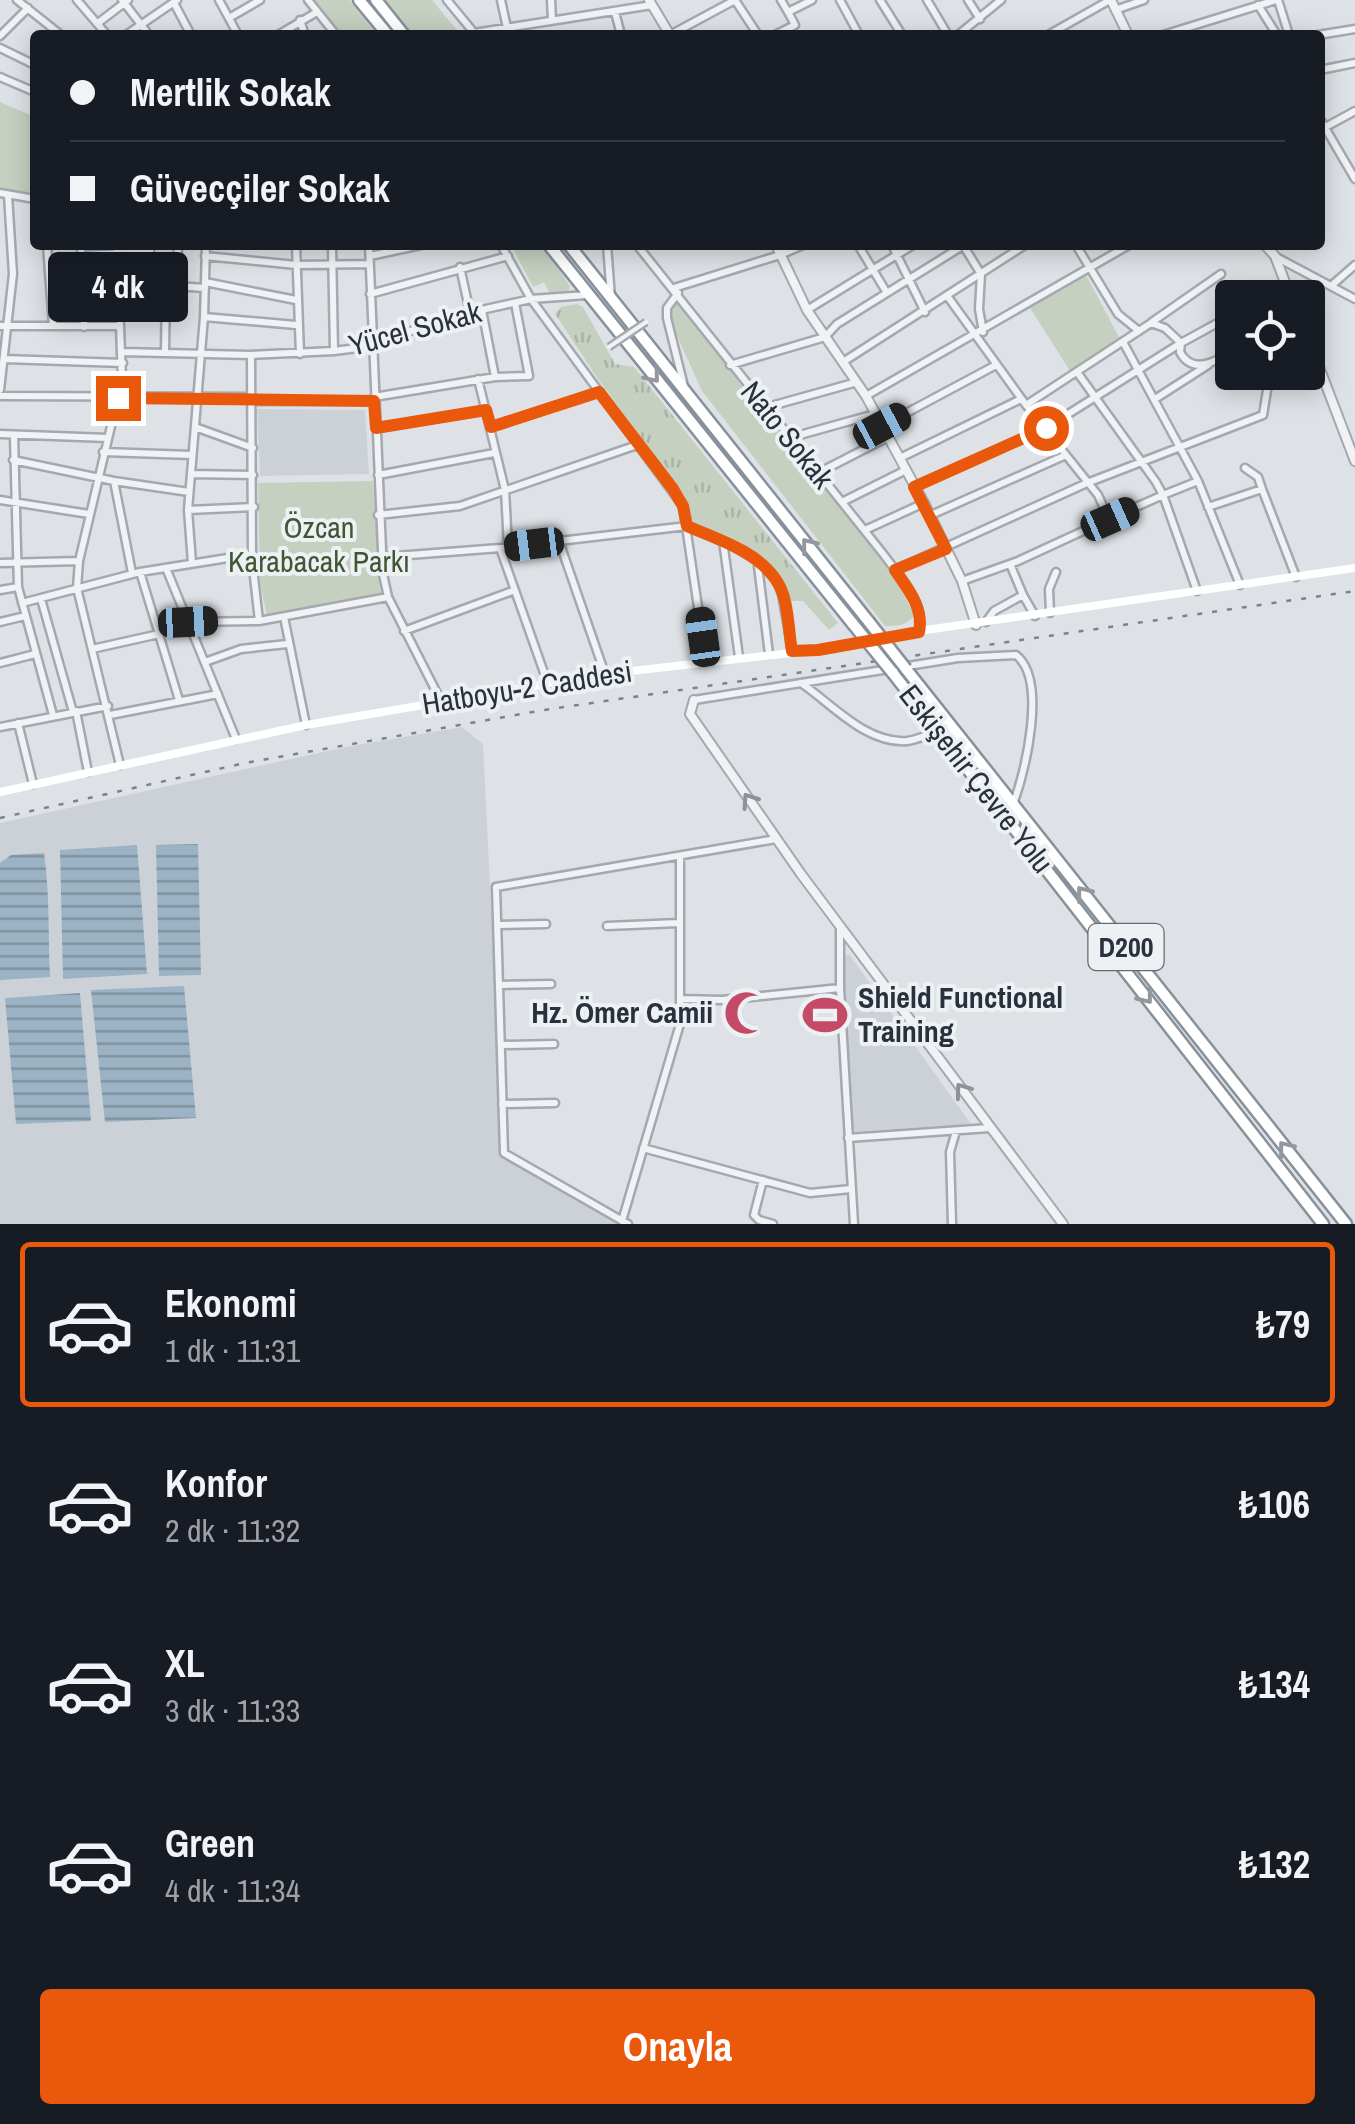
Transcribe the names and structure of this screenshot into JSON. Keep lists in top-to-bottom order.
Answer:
{
  "streets": {
    "highway": ["Eskişehir Çevre Yolu", "D200"],
    "main road": ["Hatboyu-2 Caddesi"],
    "street": ["Yücel Sokak", "Nato Sokak"]
  },
  "crossings": [
    ["Yücel Sokak", "Eskişehir Çevre Yolu"],
    ["Nato Sokak", "Hatboyu-2 Caddesi"],
    ["Eskişehir Çevre Yolu", "D200"]
  ],
  "parks": ["Özcan Karabacak Parkı"],
  "places": {
    "mosque": ["Hz. Ömer Camii"],
    "sports": ["Shield Functional Training"]
  },
  "page": {
    "banner": ["Mertlik Sokak", "Güvecçiler Sokak"],
    "bubble": "4 dk",
    "list": [
      {
        "name": "Ekonomi",
        "note": "1 dk · 11:31",
        "value": "₺79"
      },
      {
        "name": "Konfor",
        "note": "2 dk · 11:32",
        "value": "₺106"
      },
      {
        "name": "XL",
        "note": "3 dk · 11:33",
        "value": "₺134"
      },
      {
        "name": "Green",
        "note": "4 dk · 11:34",
        "value": "₺132"
      }
    ],
    "buttons": "Onayla"
  }
}
